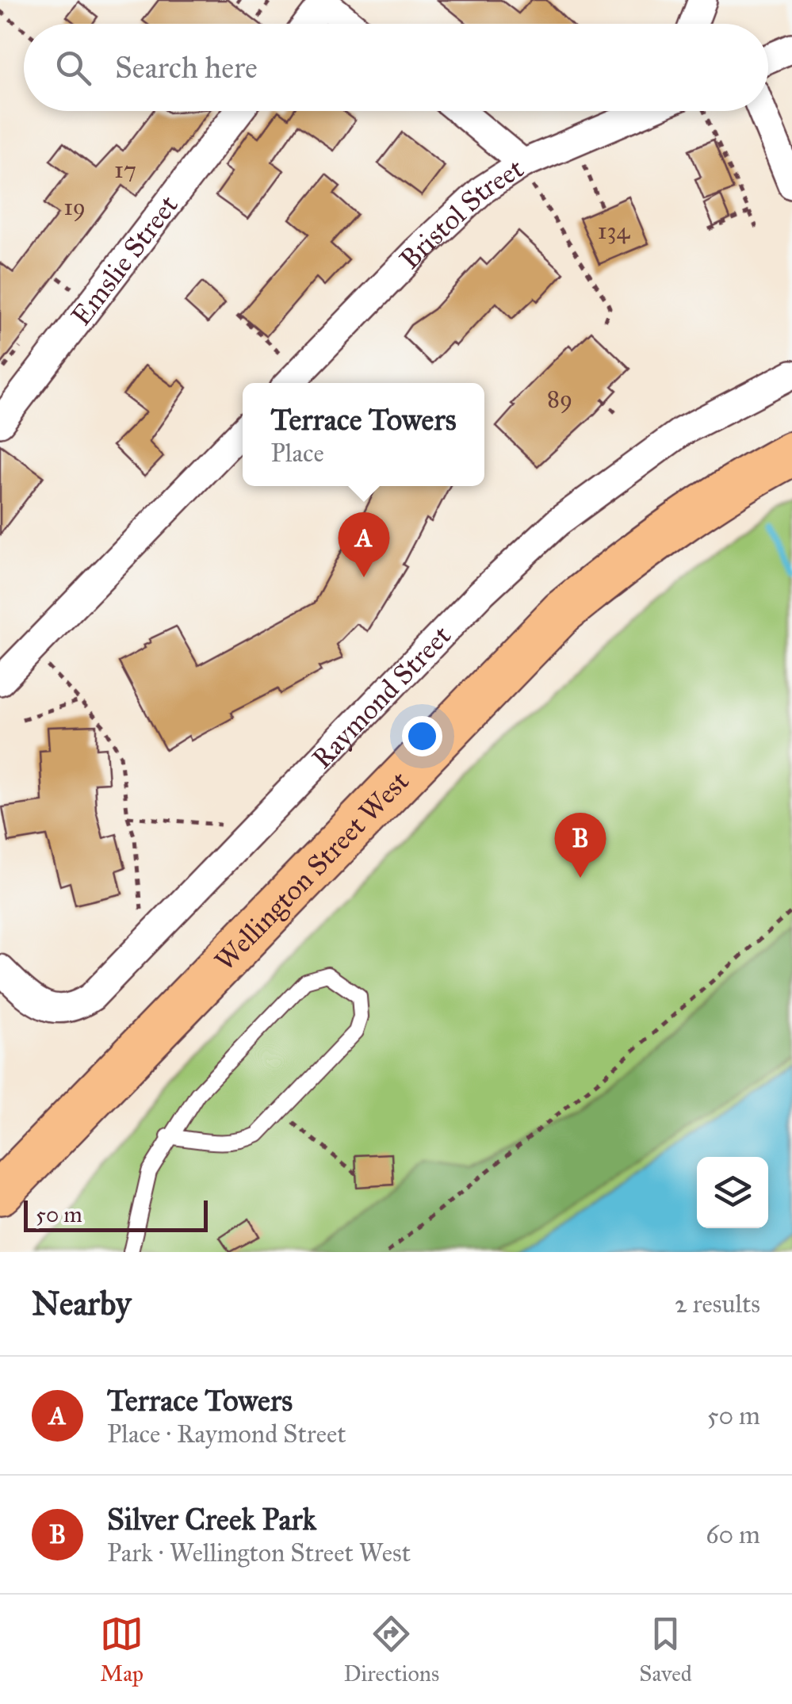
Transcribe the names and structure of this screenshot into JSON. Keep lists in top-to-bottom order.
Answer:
{
  "streets": {
    "main road": ["Wellington Street West"],
    "street": ["Bristol Street", "Emslie Street", "Raymond Street"]
  },
  "house_numbers": [
    "17",
    "19",
    "134",
    "89"
  ],
  "scale_bar": "50 m",
  "page": {
    "search": "Search here",
    "popup": ["Terrace Towers", "Place"],
    "pins": ["A", "B"],
    "scale": "50 m",
    "heading": ["Nearby", "2 results"],
    "list": [
      {
        "mark": "A",
        "name": "Terrace Towers",
        "note": "Place · Raymond Street",
        "value": "50 m"
      },
      {
        "mark": "B",
        "name": "Silver Creek Park",
        "note": "Park · Wellington Street West",
        "value": "60 m"
      }
    ],
    "nav": ["Map", "Directions", "Saved"]
  }
}
